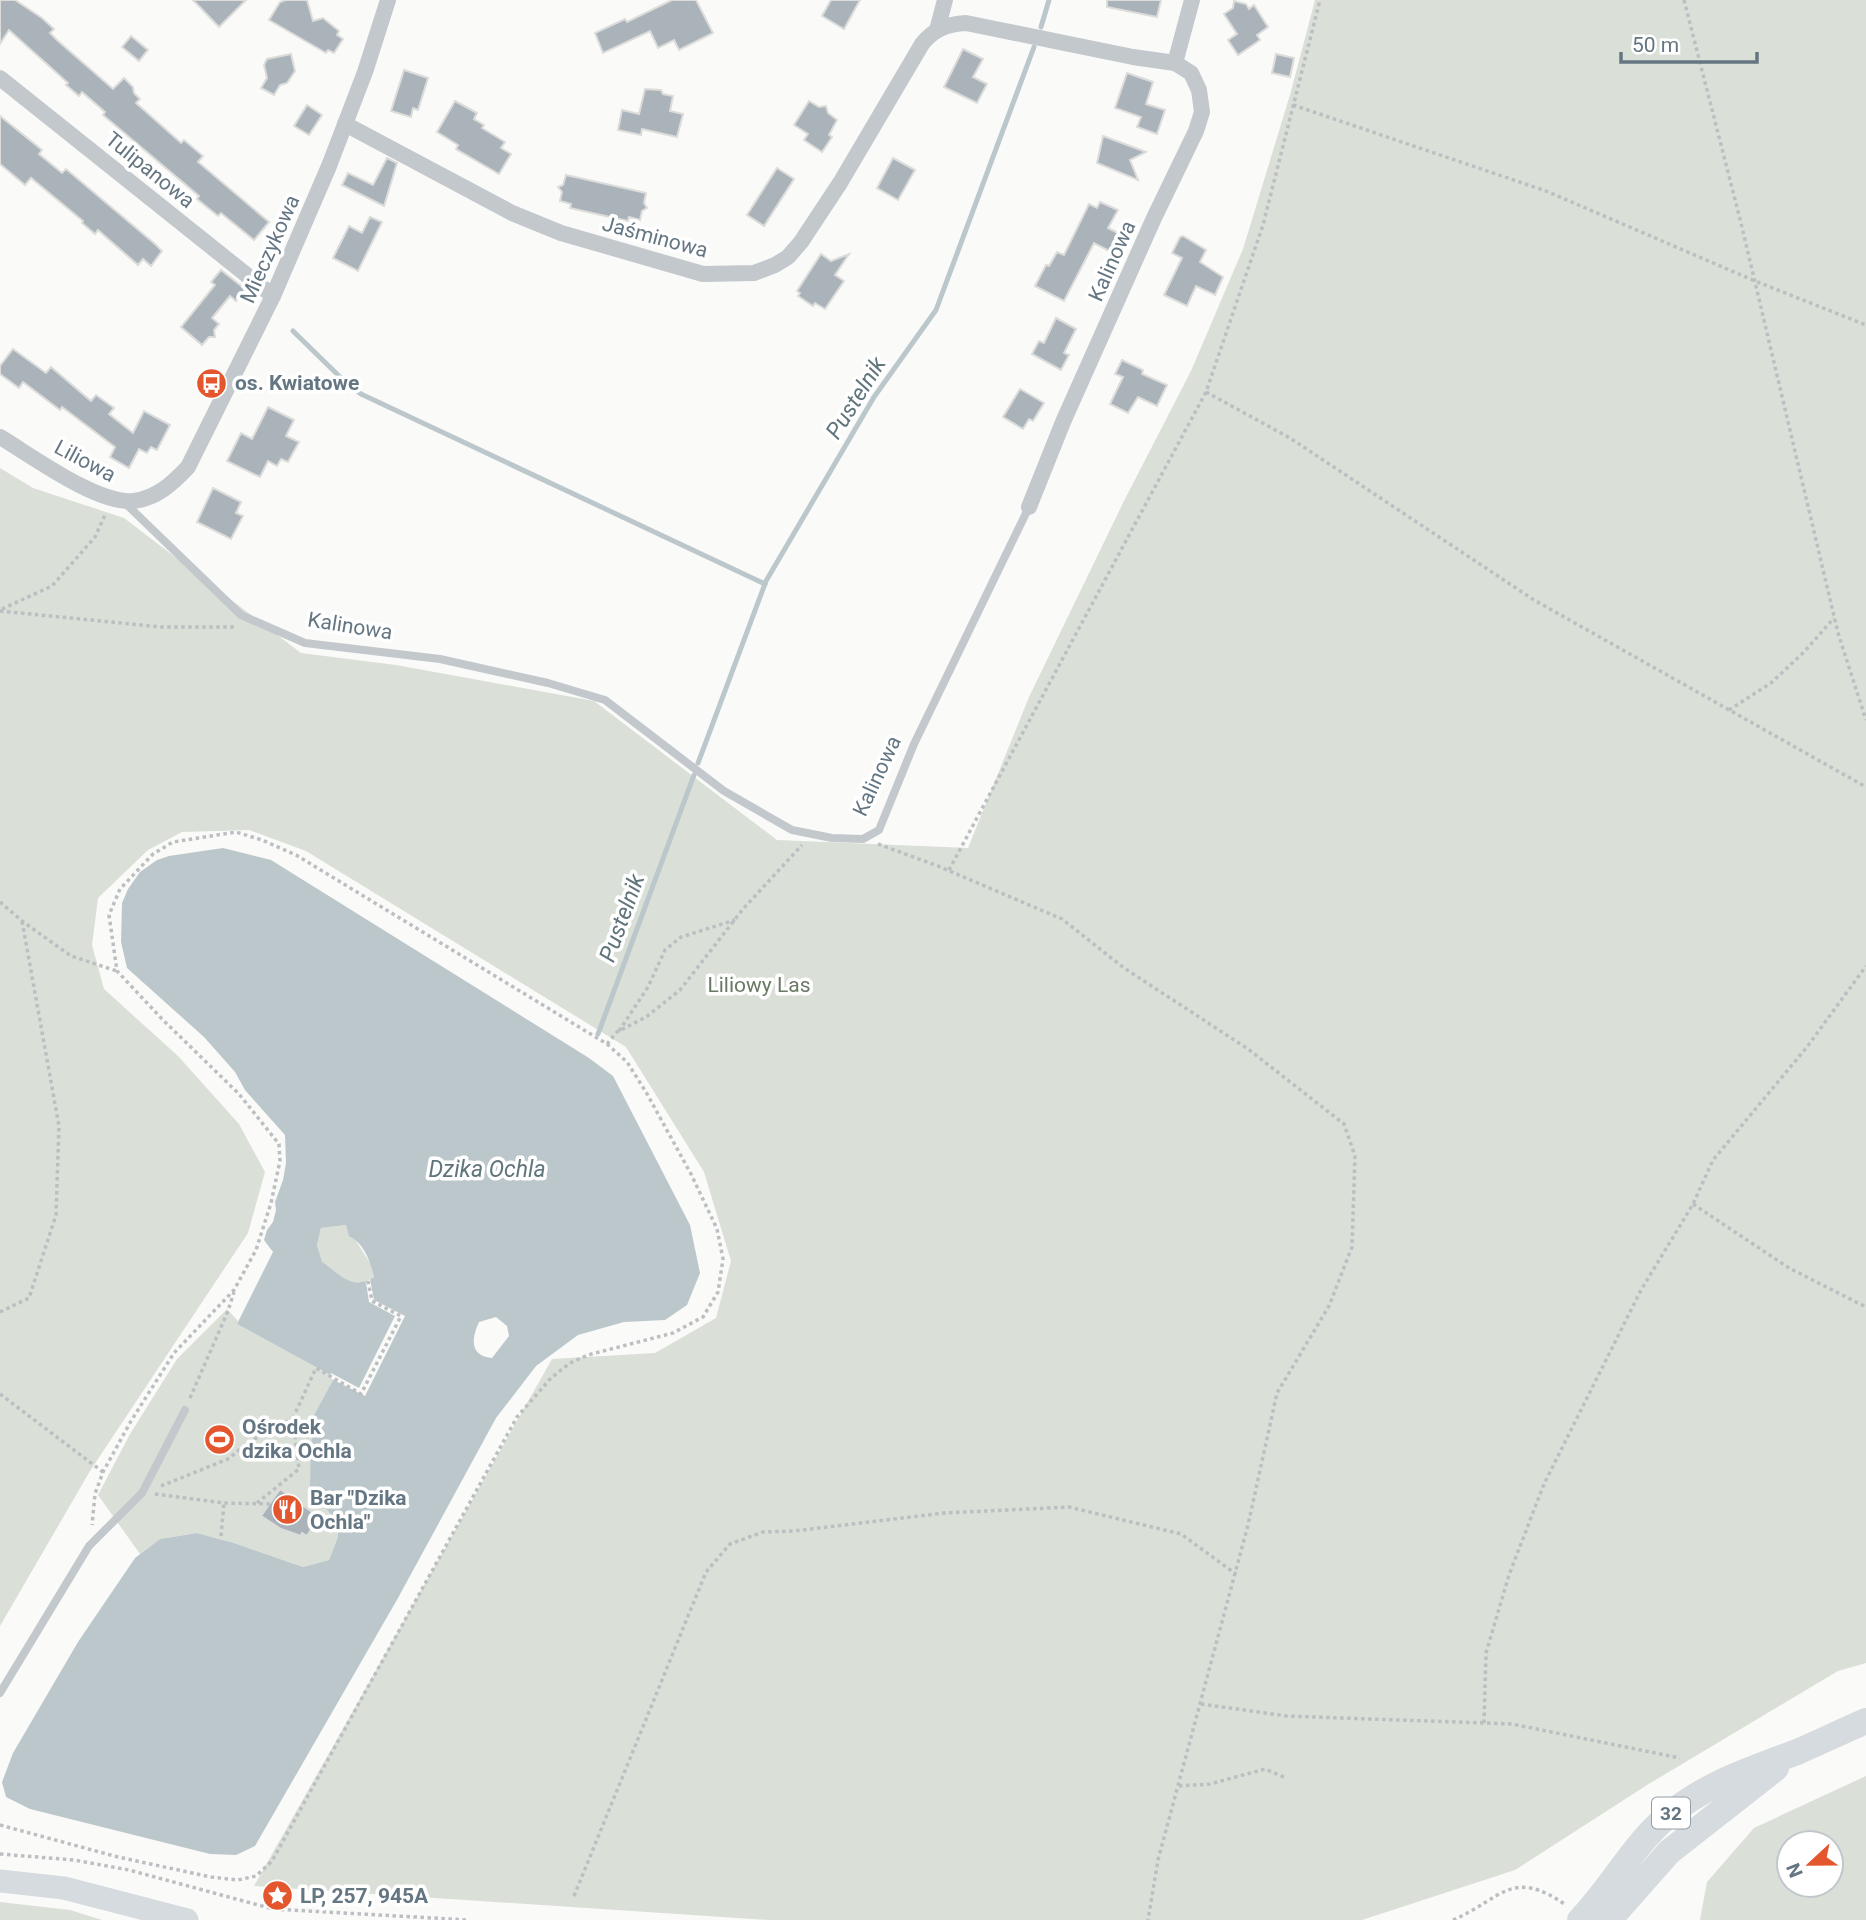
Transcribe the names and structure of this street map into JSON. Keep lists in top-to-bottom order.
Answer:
{
  "streets": {
    "main road": ["32"],
    "street": [
      "Tulipanowa",
      "Jaśminowa",
      "Mieczykowa",
      "Kalinowa",
      "Liliowa"
    ]
  },
  "crossings": [
    ["Tulipanowa", "Mieczykowa"],
    ["Jaśminowa", "Mieczykowa"],
    ["Mieczykowa", "Liliowa"],
    ["Kalinowa", "Liliowa"]
  ],
  "water": ["Pustelnik", "Dzika Ochla"],
  "parks": ["Liliowy Las"],
  "places": {
    "bus stop": ["os. Kwiatowe"],
    "sports": ["Ośrodek dzika Ochla"],
    "restaurant": ["Bar \"Dzika Ochla\""],
    "place": ["LP, 257, 945A"]
  },
  "scale_bar": "50 m",
  "north": "left"
}
